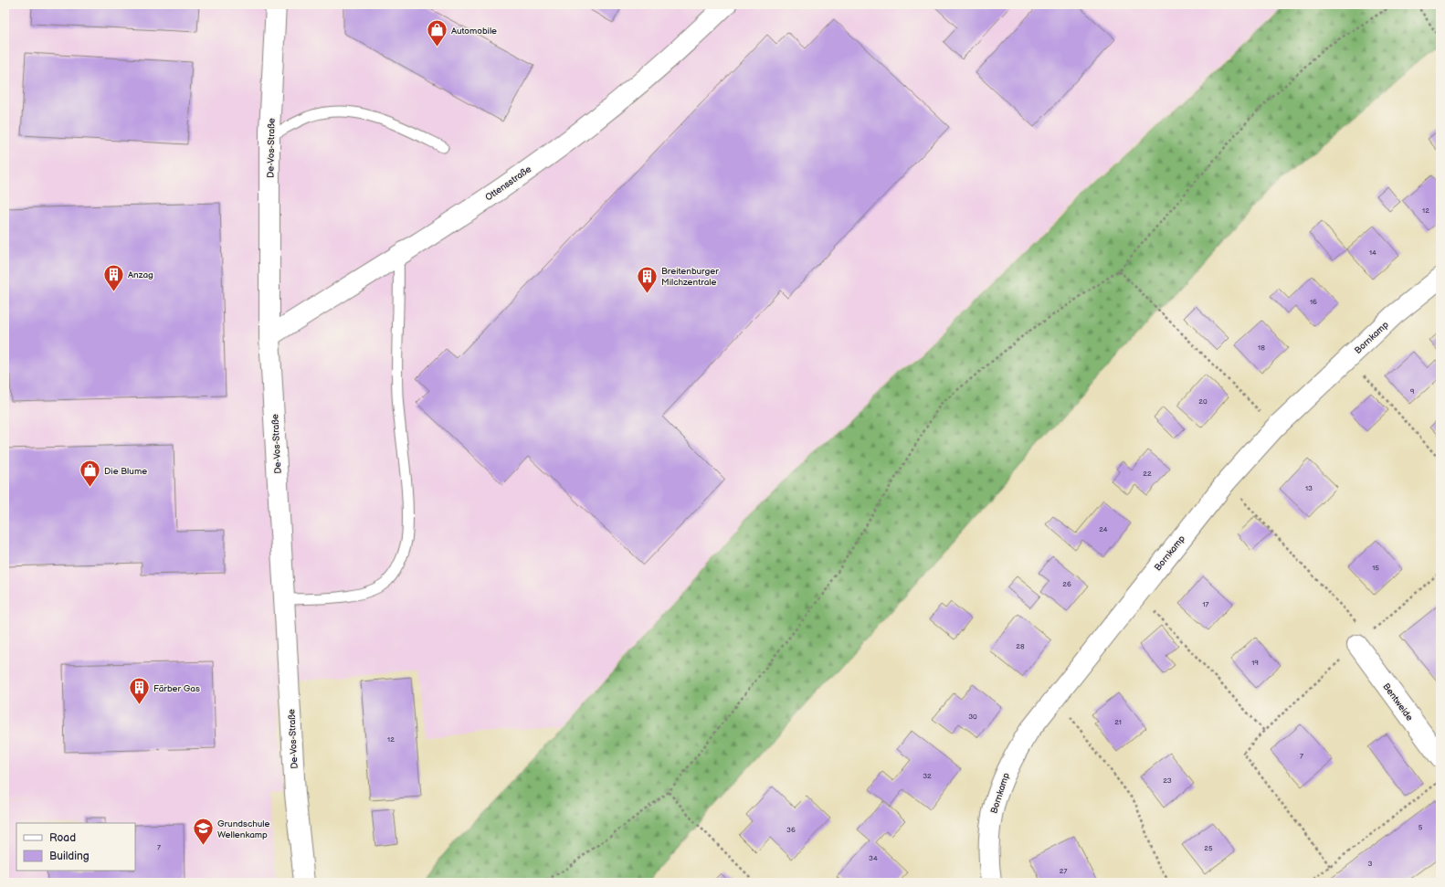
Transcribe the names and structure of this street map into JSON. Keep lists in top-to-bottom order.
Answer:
{
  "streets": {
    "street": [
      "De-Vos-Straße",
      "Ottensstraße",
      "Bornkamp",
      "Bentweide"
    ]
  },
  "crossings": [
    ["De-Vos-Straße", "Ottensstraße"]
  ],
  "places": {
    "shop": ["Automobile", "Die Blume"],
    "building": ["Anzag", "Breitenburger Milchzentrale", "Färber Gas"],
    "school or university": ["Grundschule Wellenkamp"]
  },
  "house_numbers": [
    "12",
    "14",
    "16",
    "18",
    "9",
    "20",
    "22",
    "13",
    "24",
    "15",
    "26",
    "17",
    "28",
    "19",
    "30",
    "21",
    "12",
    "7",
    "32",
    "23",
    "5",
    "36",
    "7",
    "25",
    "34",
    "3",
    "27"
  ],
  "legend": ["Road", "Building"]
}
